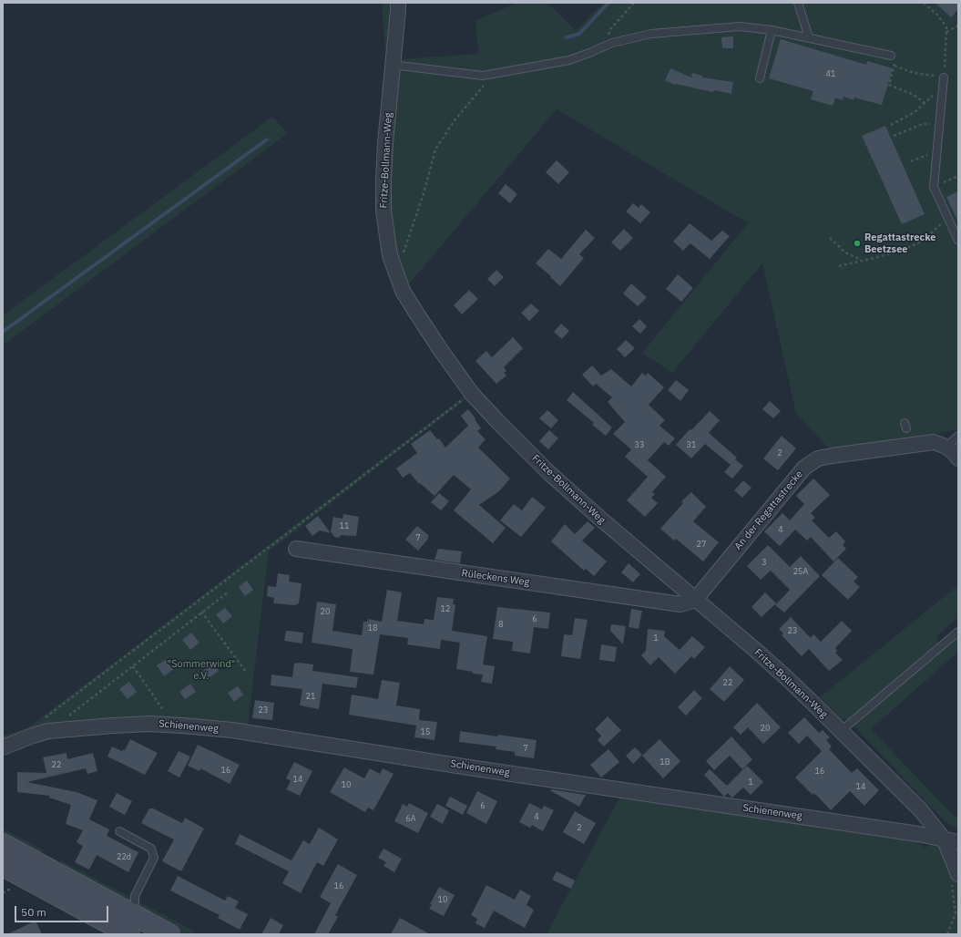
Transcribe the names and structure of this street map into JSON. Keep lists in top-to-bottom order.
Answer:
{
  "streets": {
    "street": [
      "Fritze-Bollmann-Weg",
      "An der Regattastrecke",
      "Rüleckens Weg",
      "Schienenweg"
    ]
  },
  "crossings": [
    ["Fritze-Bollmann-Weg", "An der Regattastrecke"],
    ["Fritze-Bollmann-Weg", "Rüleckens Weg"],
    ["Fritze-Bollmann-Weg", "Schienenweg"],
    ["An der Regattastrecke", "Rüleckens Weg"]
  ],
  "parks": ["\"Sommerwind\" e.V."],
  "places": ["Regattastrecke Beetzsee"],
  "house_numbers": [
    "41",
    "33",
    "31",
    "2",
    "11",
    "4",
    "7",
    "27",
    "3",
    "25A",
    "12",
    "20",
    "6",
    "8",
    "18",
    "23",
    "1",
    "22",
    "21",
    "23",
    "20",
    "15",
    "7",
    "1B",
    "22",
    "16",
    "16",
    "14",
    "1",
    "10",
    "14",
    "6",
    "4",
    "6A",
    "2",
    "22d",
    "16",
    "10"
  ],
  "scale_bar": "50 m"
}
